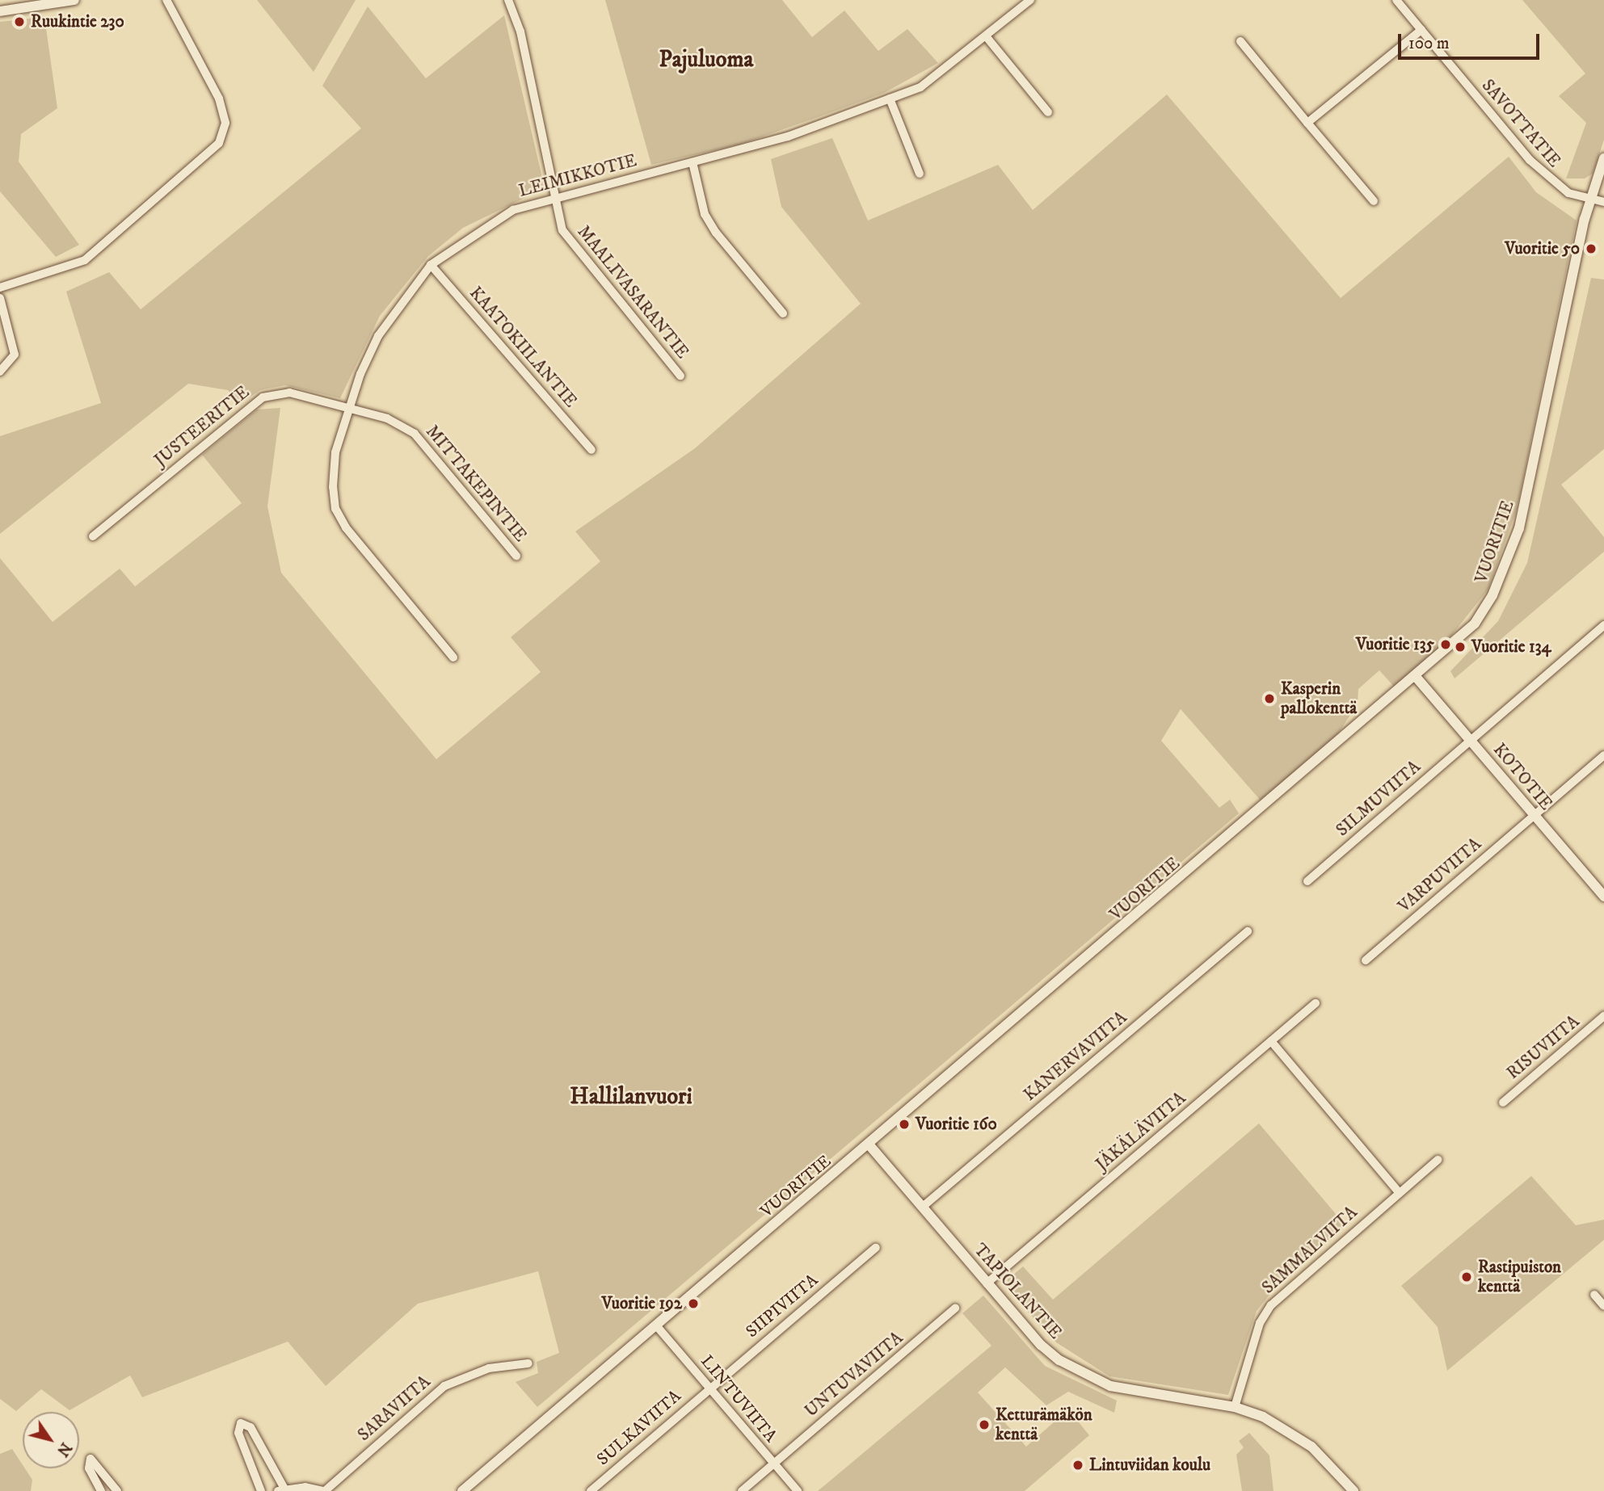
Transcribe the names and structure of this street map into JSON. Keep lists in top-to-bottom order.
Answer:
{
  "streets": {
    "street": [
      "SAVOTTATIE",
      "LEIMIKKOTIE",
      "MAALIVASARANTIE",
      "KAATOKIILANTIE",
      "JUSTEERITIE",
      "MITTAKEPINTIE",
      "VUORITIE",
      "KOTOTIE",
      "SILMUVIITA",
      "VARPUVIITA",
      "RISUVIITA",
      "KANERVAVIITA",
      "JÄKÄLÄVIITA",
      "SAMMALVIITA",
      "TAPIOLANTIE",
      "SIIPIVIITA",
      "UNTUVAVIITA",
      "LINTUVIITA",
      "SARAVIITA",
      "SULKAVIITA"
    ]
  },
  "crossings": [
    ["SAVOTTATIE", "VUORITIE"],
    ["LEIMIKKOTIE", "MAALIVASARANTIE"],
    ["LEIMIKKOTIE", "KAATOKIILANTIE"],
    ["LEIMIKKOTIE", "JUSTEERITIE"],
    ["LEIMIKKOTIE", "MITTAKEPINTIE"],
    ["JUSTEERITIE", "MITTAKEPINTIE"],
    ["VUORITIE", "KOTOTIE"],
    ["VUORITIE", "TAPIOLANTIE"],
    ["VUORITIE", "LINTUVIITA"],
    ["KOTOTIE", "SILMUVIITA"],
    ["KOTOTIE", "VARPUVIITA"],
    ["KANERVAVIITA", "TAPIOLANTIE"],
    ["JÄKÄLÄVIITA", "TAPIOLANTIE"],
    ["SAMMALVIITA", "TAPIOLANTIE"],
    ["SIIPIVIITA", "LINTUVIITA"],
    ["SIIPIVIITA", "SULKAVIITA"],
    ["UNTUVAVIITA", "LINTUVIITA"],
    ["LINTUVIITA", "SULKAVIITA"]
  ],
  "districts": ["Pajuluoma", "Hallilanvuori"],
  "places": [
    "Ruukintie 230",
    "Vuoritie 50",
    "Vuoritie 135",
    "Vuoritie 134",
    "Kasperin pallokenttä",
    "Vuoritie 160",
    "Rastipuiston kenttä",
    "Vuoritie 192",
    "Ketturämäkön kenttä",
    "Lintuviidan koulu"
  ],
  "scale_bar": "100 m",
  "north": "bottom right"
}
